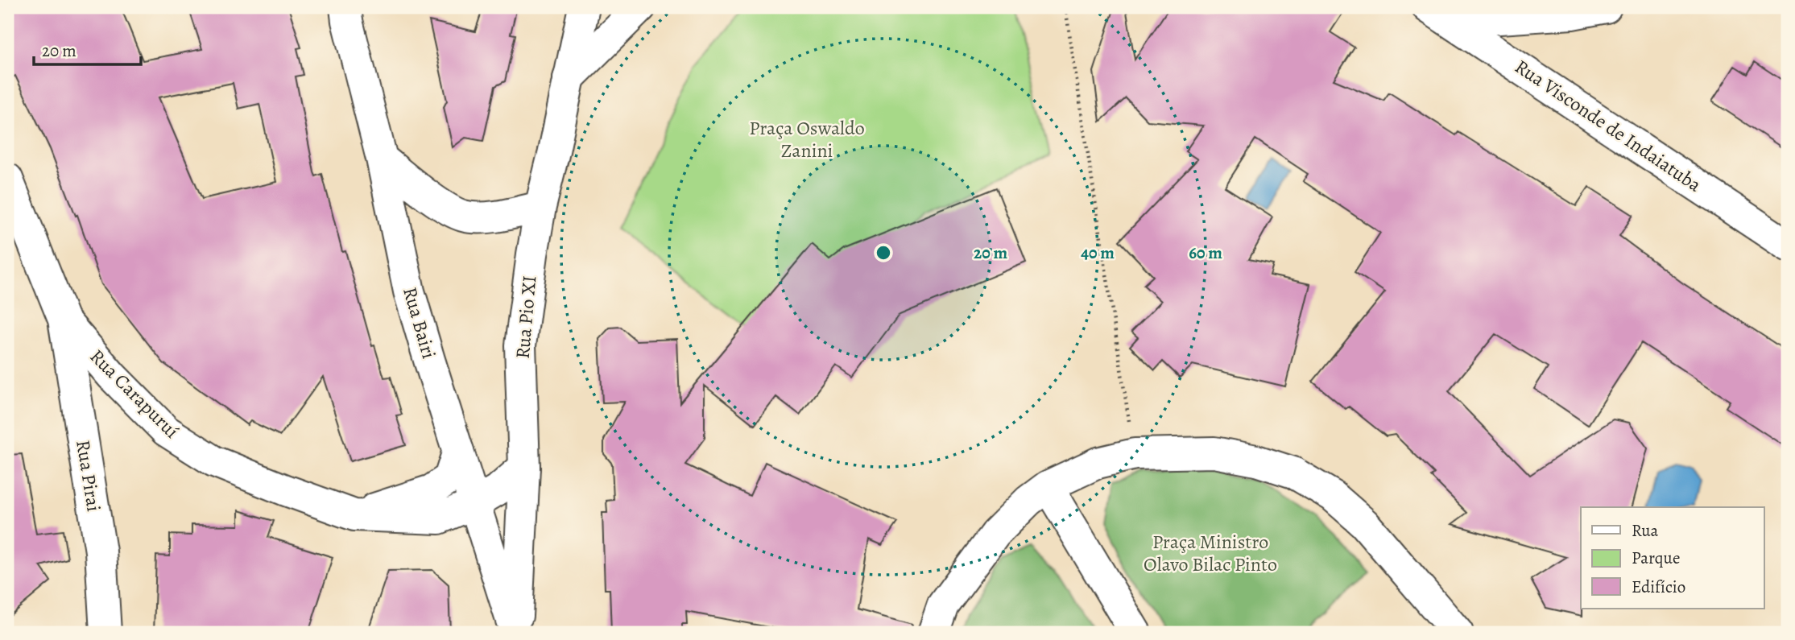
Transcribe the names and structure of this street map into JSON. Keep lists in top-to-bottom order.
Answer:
{
  "streets": {
    "street": [
      "Rua Visconde de Indaiatuba",
      "Rua Pio XI",
      "Rua Bairi",
      "Rua Carapuruí",
      "Rua Pirai"
    ]
  },
  "crossings": [
    ["Rua Pio XI", "Rua Bairi"],
    ["Rua Pio XI", "Rua Carapuruí"],
    ["Rua Bairi", "Rua Carapuruí"],
    ["Rua Carapuruí", "Rua Pirai"]
  ],
  "parks": ["Praça Oswaldo Zanini", "Praça Ministro Olavo Bilac Pinto"],
  "legend": ["Rua", "Parque", "Edifício"],
  "scale_bar": "20 m",
  "rings": ["20 m", "40 m", "60 m"]
}
